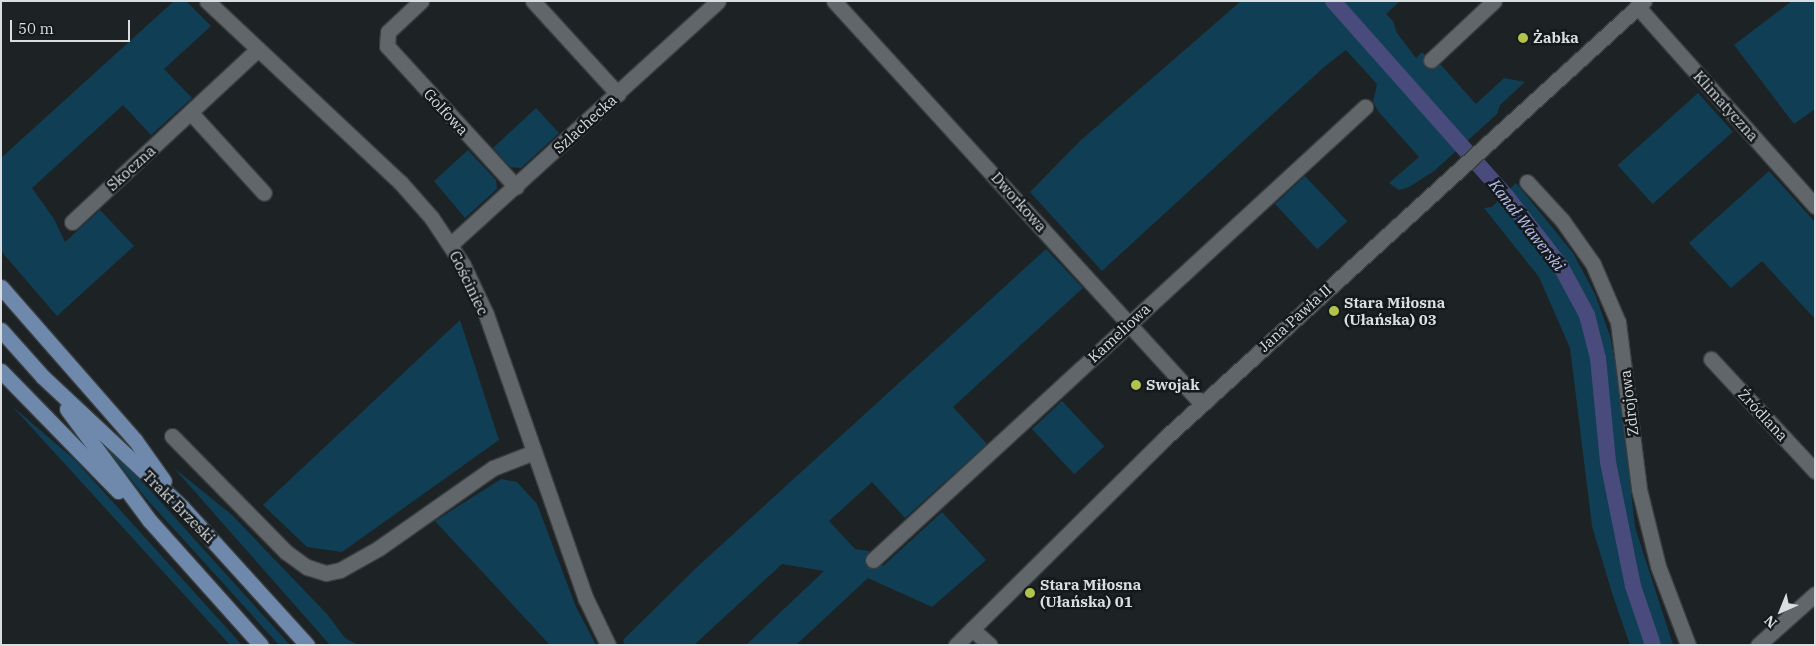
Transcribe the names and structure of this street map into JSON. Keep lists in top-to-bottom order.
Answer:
{
  "streets": {
    "main road": ["Trakt Brzeski"],
    "street": [
      "Klimatyczna",
      "Golfowa",
      "Szlachecka",
      "Skoczna",
      "Dworkowa",
      "Gościniec",
      "Jana Pawła II",
      "Kameliowa",
      "Zdrojowa",
      "Źródlana"
    ]
  },
  "crossings": [
    ["Klimatyczna", "Jana Pawła II"],
    ["Golfowa", "Szlachecka"],
    ["Szlachecka", "Gościniec"],
    ["Skoczna", "Gościniec"],
    ["Dworkowa", "Jana Pawła II"],
    ["Dworkowa", "Kameliowa"]
  ],
  "water": ["Kanał Wawerski"],
  "places": [
    "Żabka",
    "Stara Miłosna (Ułańska) 03",
    "Swojak",
    "Stara Miłosna (Ułańska) 01"
  ],
  "scale_bar": "50 m",
  "north": "bottom left"
}
